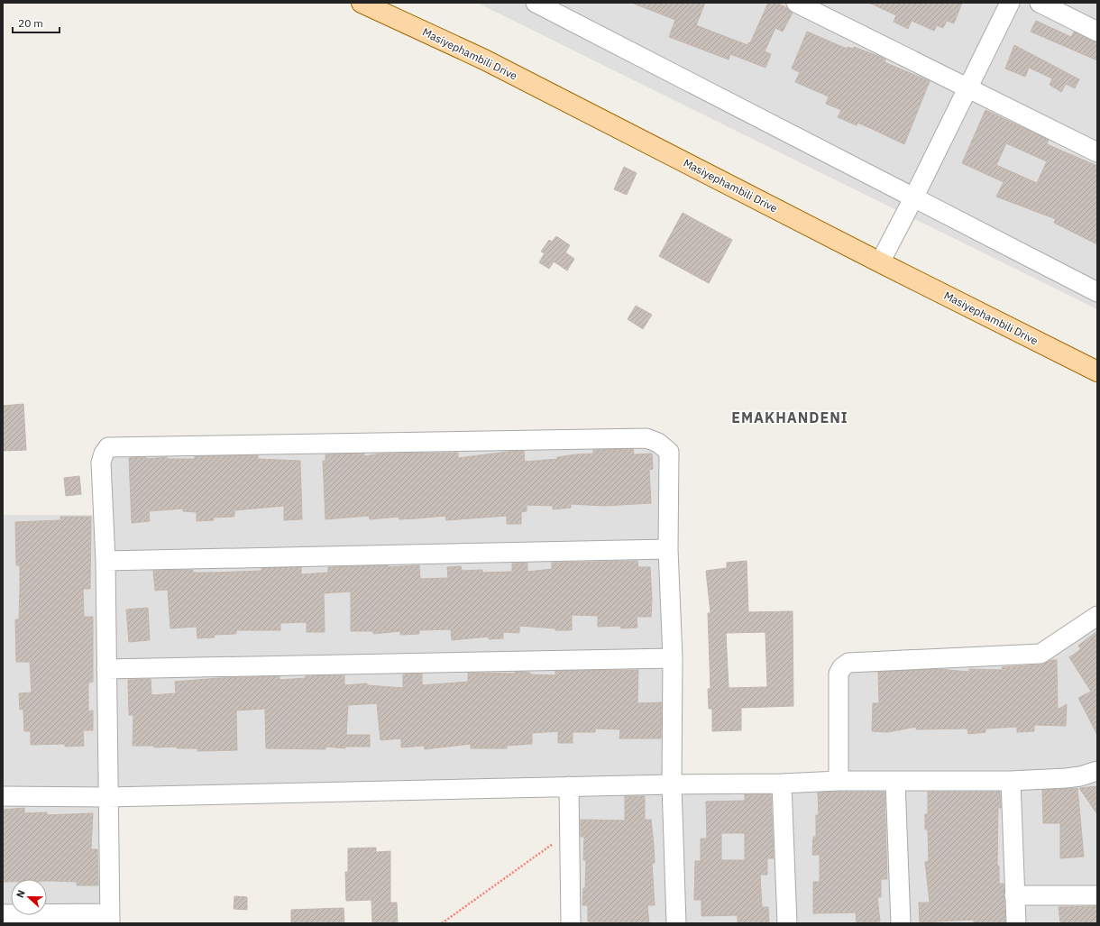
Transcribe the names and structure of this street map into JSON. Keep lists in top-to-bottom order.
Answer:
{
  "streets": {
    "main road": ["Masiyephambili Drive"]
  },
  "districts": ["EMAKHANDENI"],
  "scale_bar": "20 m",
  "north": "left"
}
